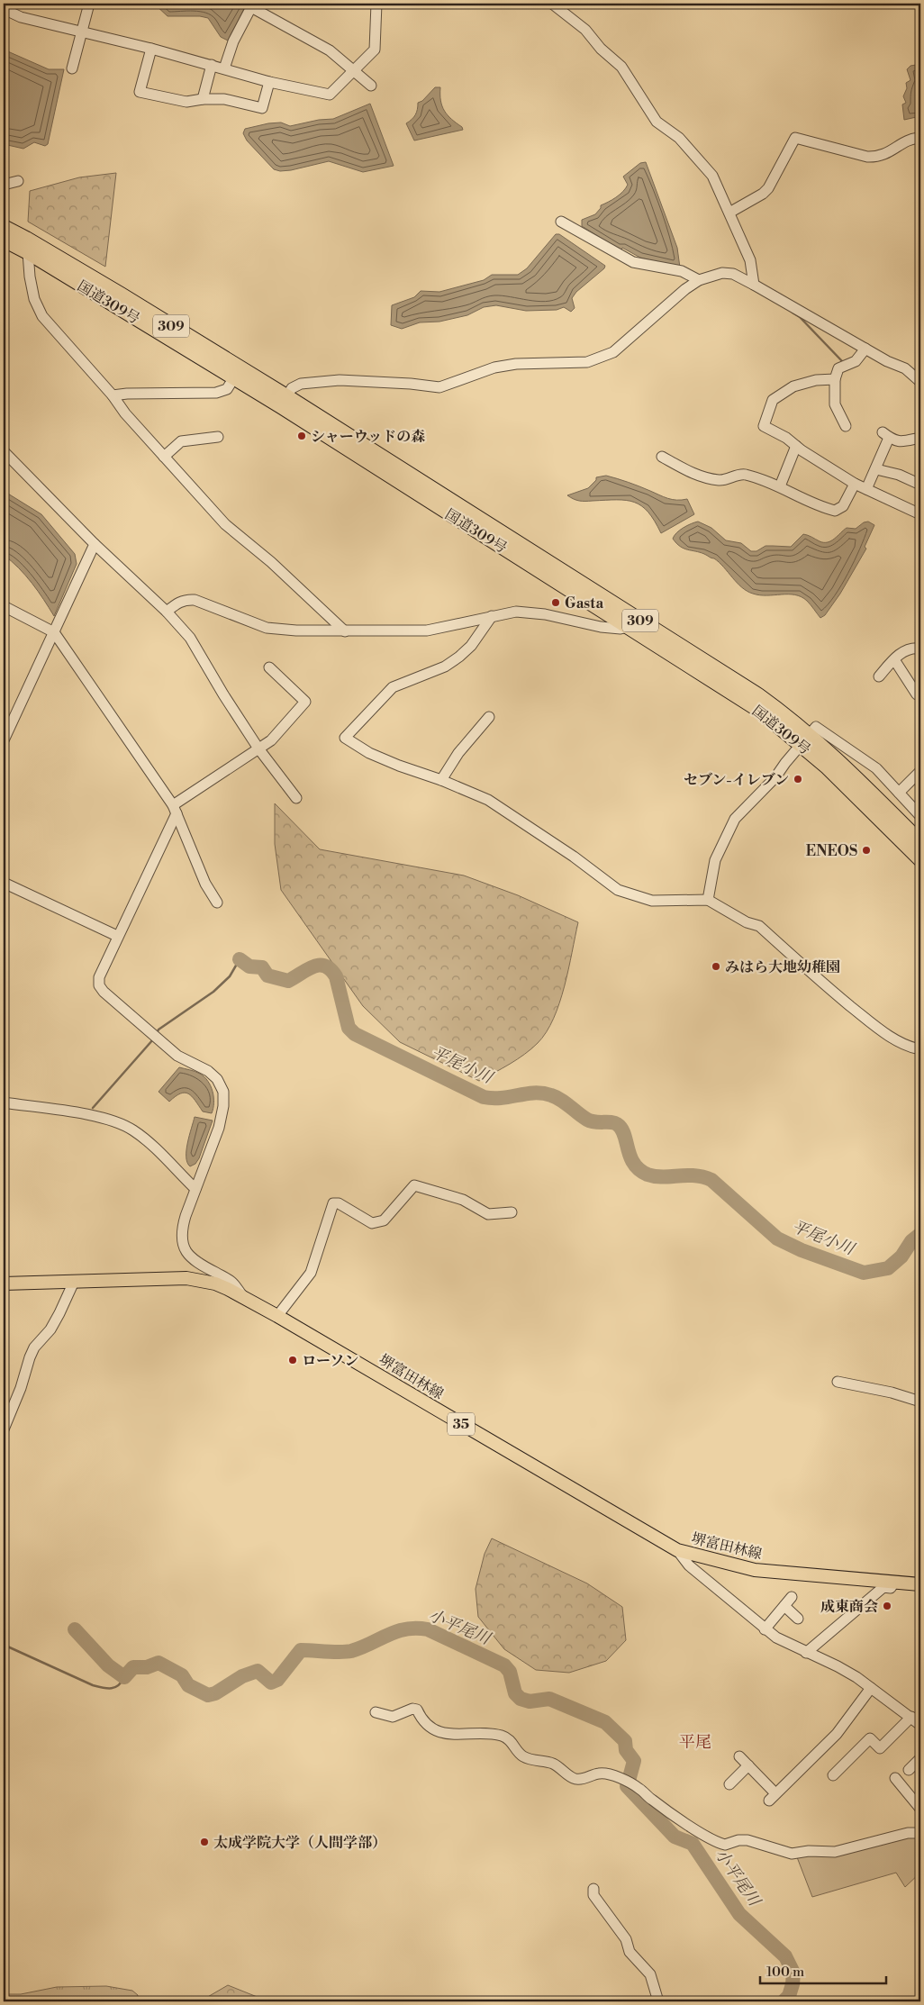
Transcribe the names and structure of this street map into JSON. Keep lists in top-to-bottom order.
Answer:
{
  "streets": {
    "highway": ["国道309号", "309"],
    "main road": ["堺富田林線", "35"]
  },
  "districts": ["平尾"],
  "water": ["平尾小川", "小平尾川"],
  "places": [
    "シャーウッドの森",
    "Gasta",
    "セブン-イレブン",
    "ENEOS",
    "みはら大地幼稚園",
    "ローソン",
    "成東商会",
    "太成学院大学（人間学部）"
  ],
  "scale_bar": "100 m"
}
